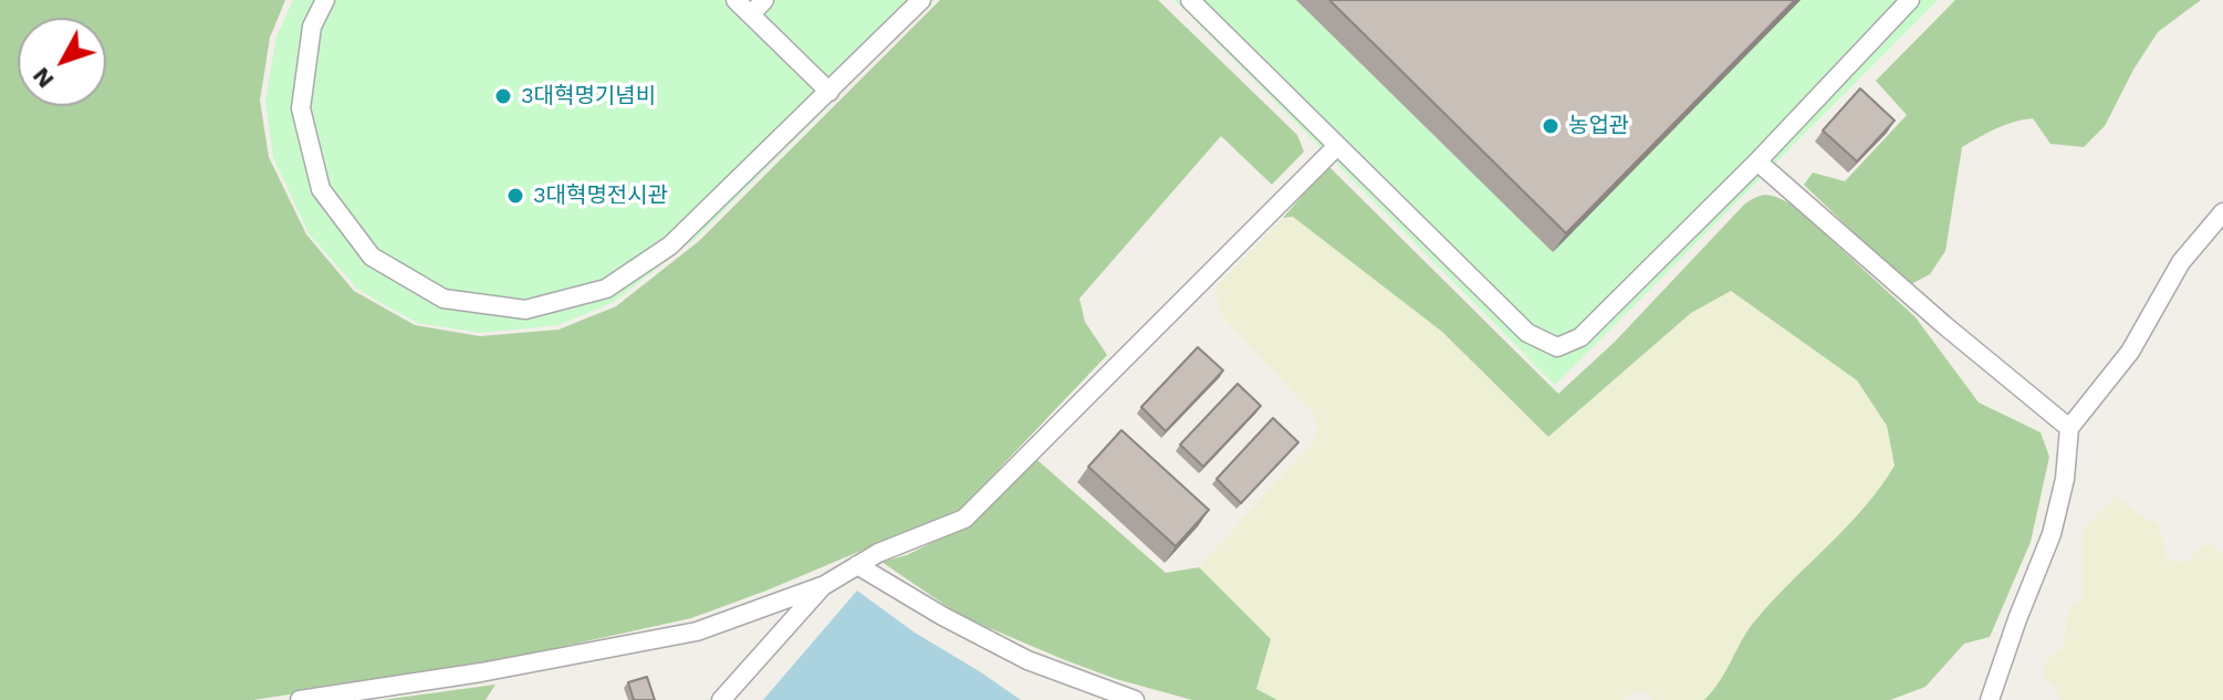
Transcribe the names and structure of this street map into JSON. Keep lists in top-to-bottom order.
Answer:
{
  "places": ["3대혁명기념비", "농업관", "3대혁명전시관"],
  "north": "bottom left"
}
